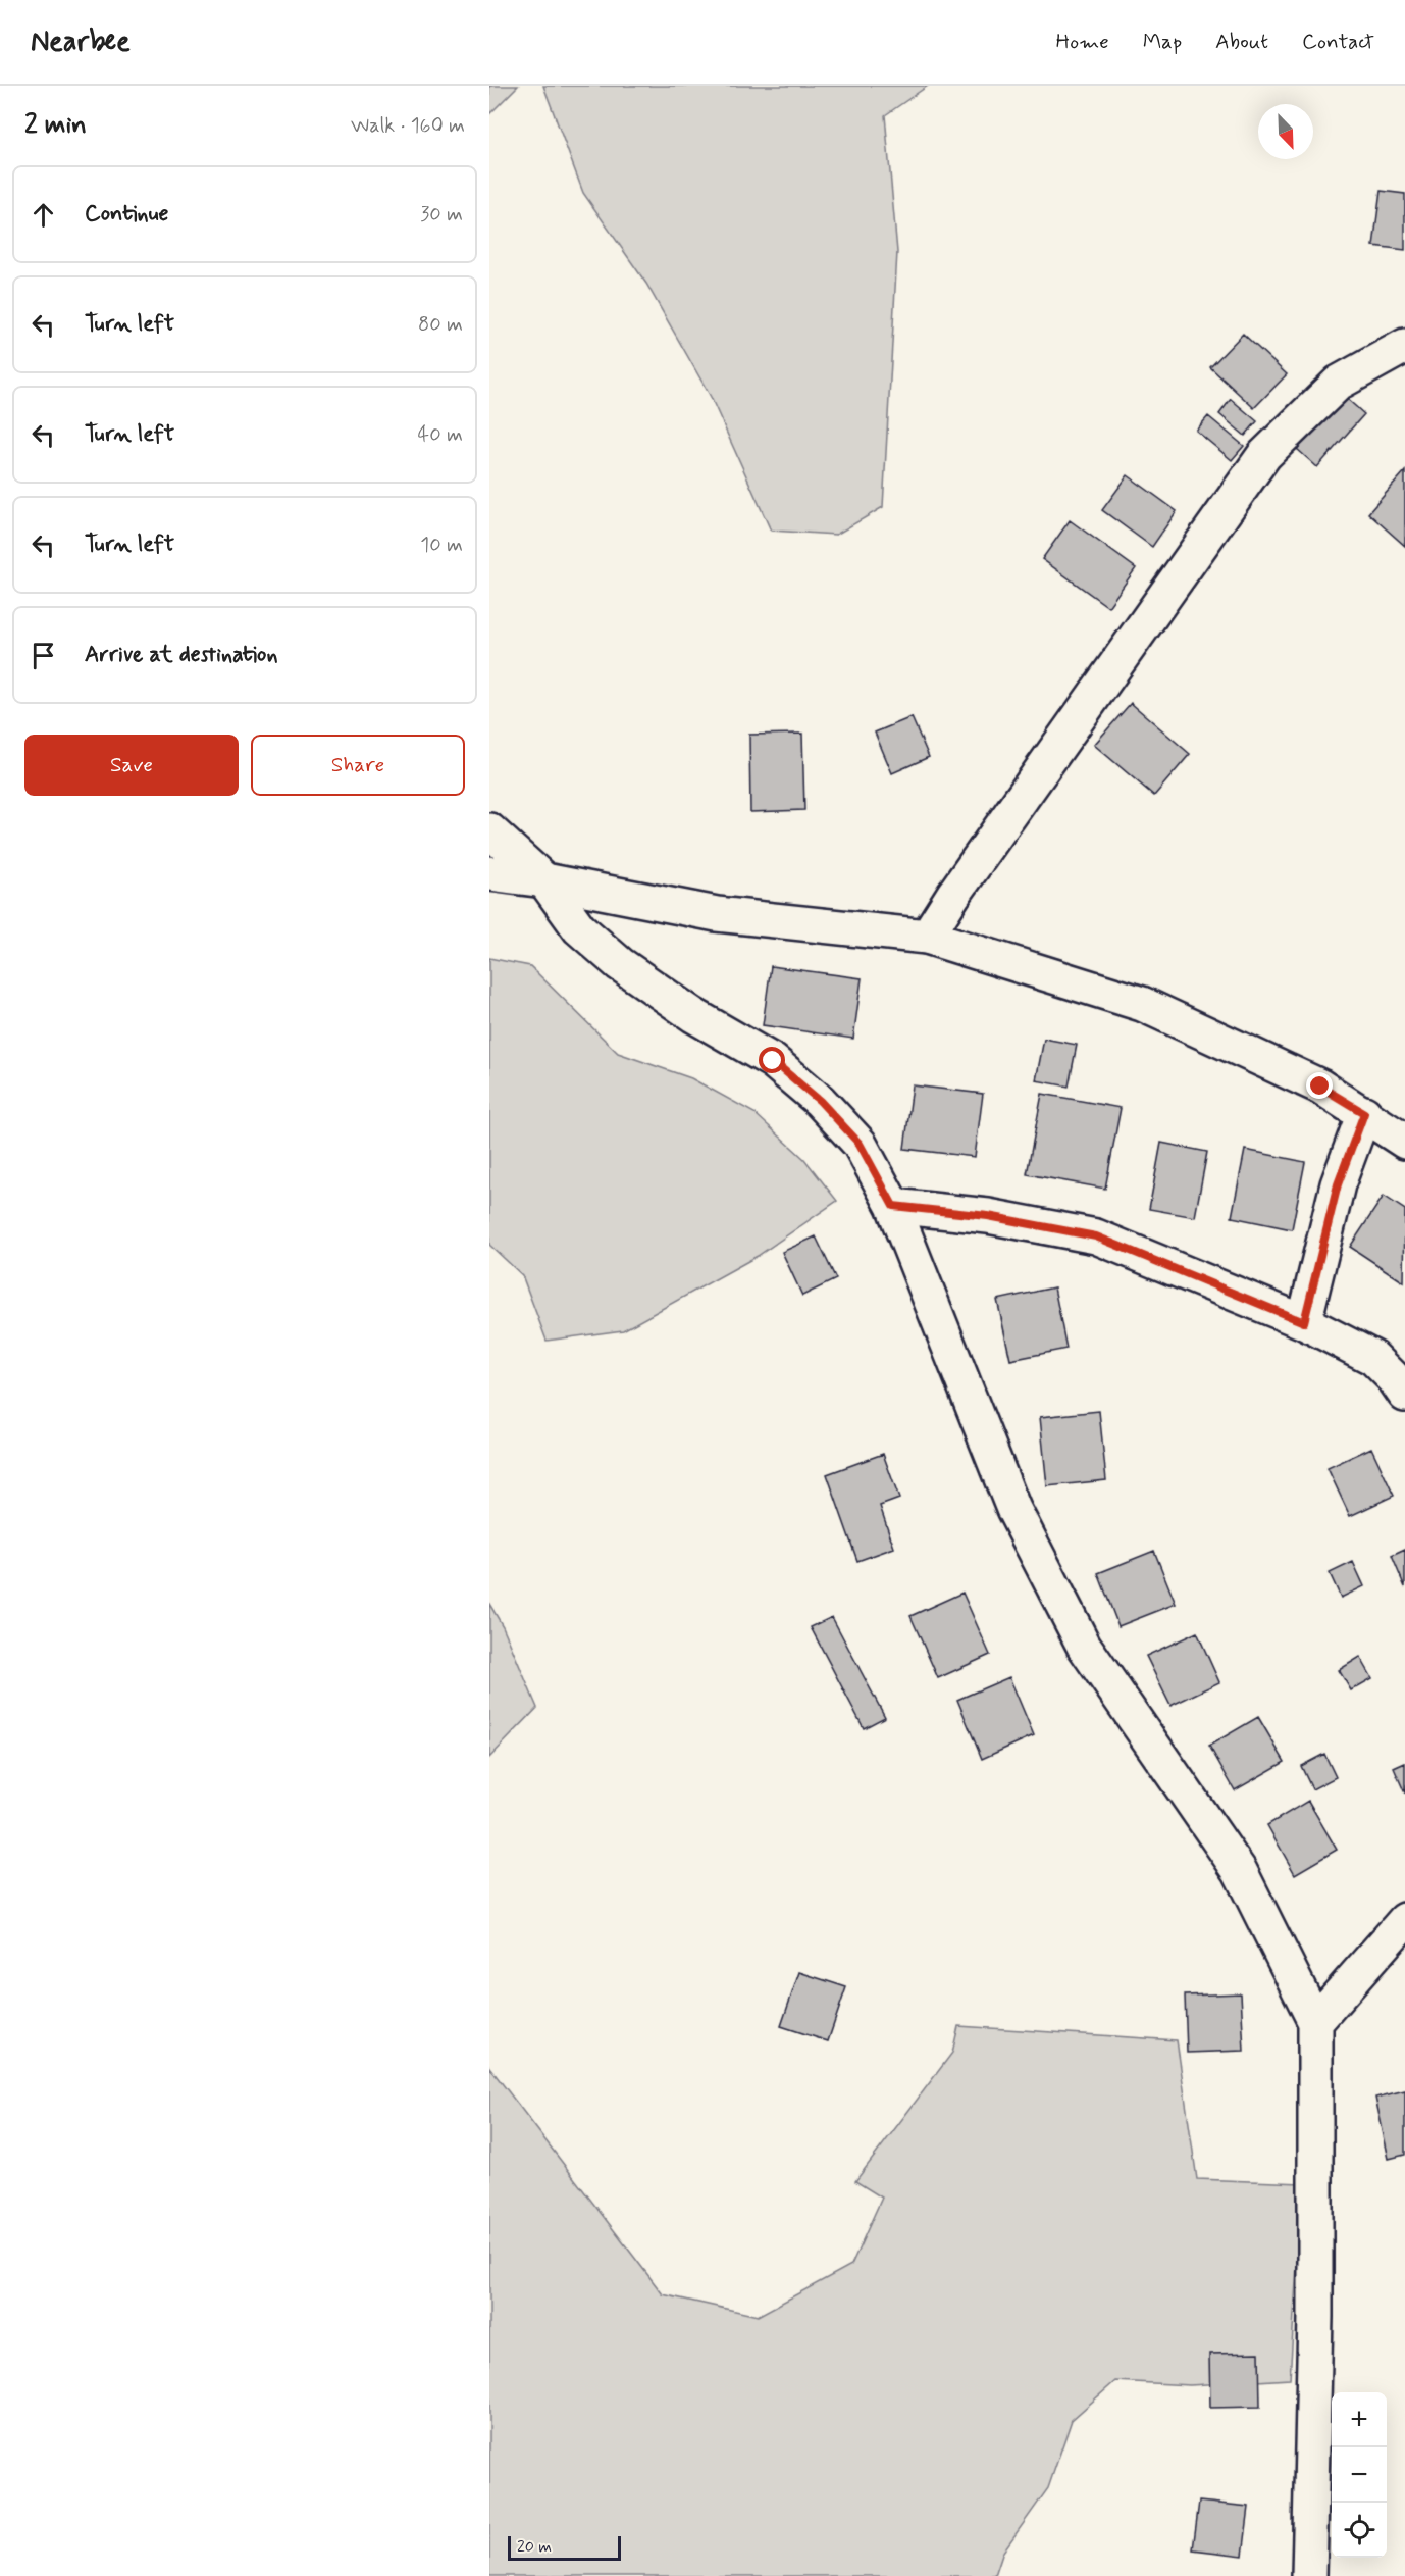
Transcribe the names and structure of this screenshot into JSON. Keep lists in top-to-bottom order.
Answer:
{
  "scale_bar": "20 m",
  "north": "bottom right",
  "page": {
    "header": "Nearbee",
    "nav": [
      "Home",
      "Map",
      "About",
      "Contact"
    ],
    "heading": ["2 min", "Walk · 160 m"],
    "list": [
      ["Continue", "30 m"],
      ["Turn left", "80 m"],
      ["Turn left", "40 m"],
      ["Turn left", "10 m"],
      "Arrive at destination"
    ],
    "buttons": ["Save", "Share"],
    "map_buttons": ["+", "−"],
    "scale": "20 m"
  }
}
